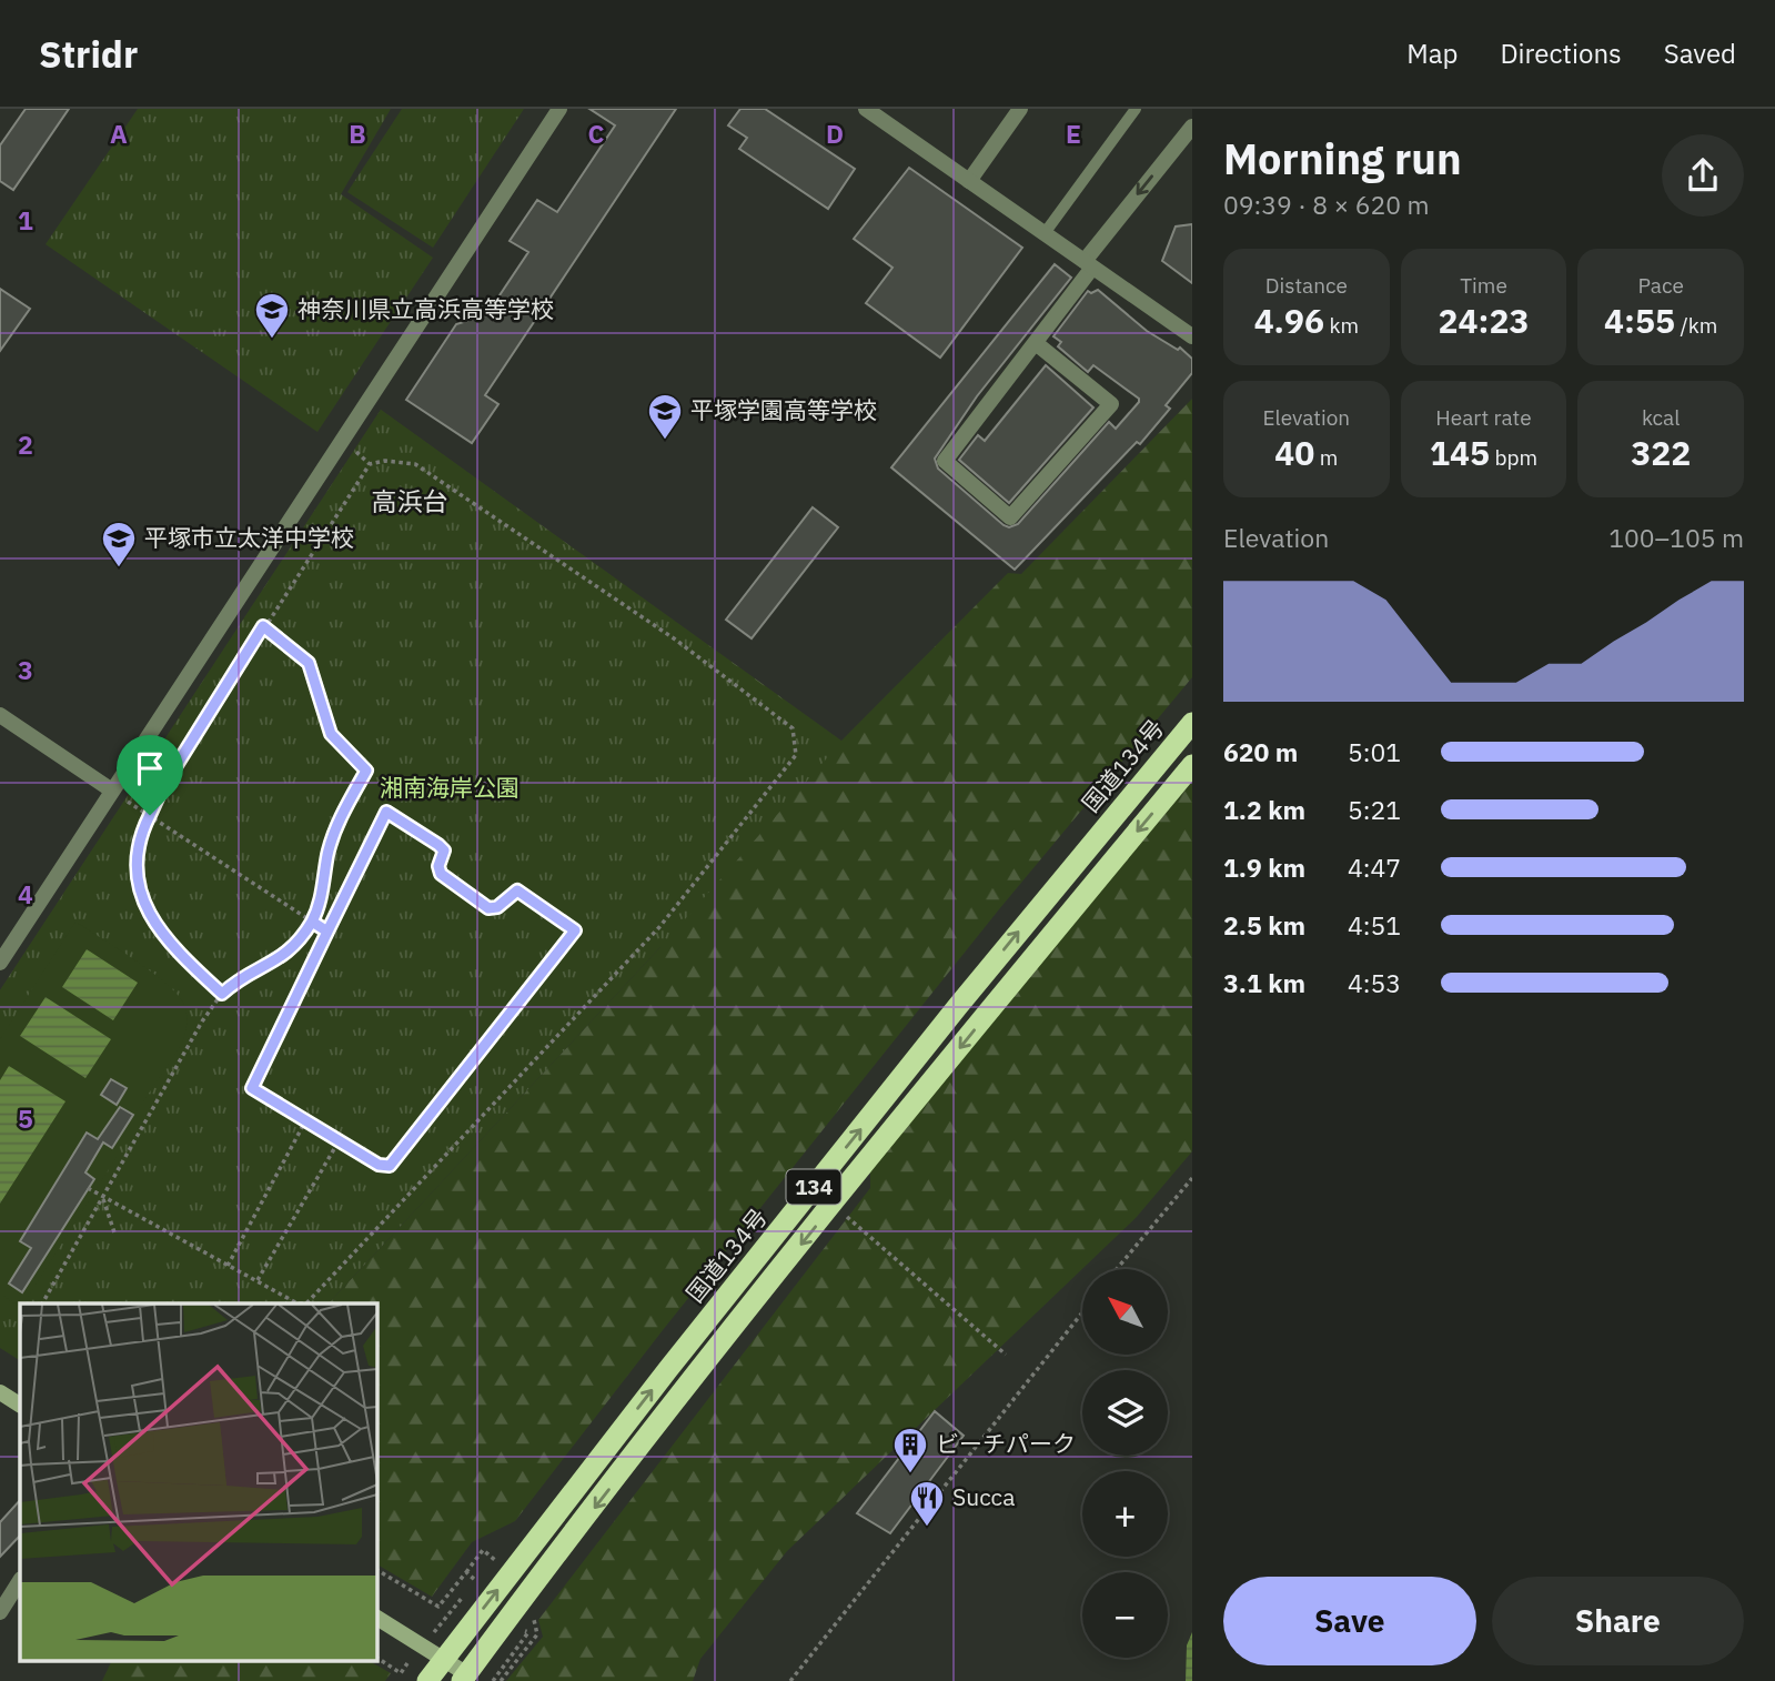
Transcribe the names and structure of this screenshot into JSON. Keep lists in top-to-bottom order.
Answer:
{
  "streets": {
    "highway": ["国道134号", "134"]
  },
  "districts": ["高浜台"],
  "parks": ["湘南海岸公園"],
  "places": {
    "school or university": ["神奈川県立高浜高等学校", "平塚学園高等学校", "平塚市立太洋中学校"],
    "building": ["ビーチパーク"],
    "restaurant": ["Succa"]
  },
  "north": "top left",
  "page": {
    "header": "Stridr",
    "nav": ["Map", "Directions", "Saved"],
    "heading": ["Morning run", "09:39 · 8 × 620 m"],
    "stats": [
      ["Distance", "4.96 km"],
      ["Time", "24:23"],
      ["Pace", "4:55 /km"],
      ["Elevation", "40 m"],
      ["Heart rate", "145 bpm"],
      ["kcal", "322"]
    ],
    "chart": ["Elevation", "100–105 m"],
    "list": [
      {
        "name": "620 m",
        "note": "5:01"
      },
      {
        "name": "1.2 km",
        "note": "5:21"
      },
      {
        "name": "1.9 km",
        "note": "4:47"
      },
      {
        "name": "2.5 km",
        "note": "4:51"
      },
      {
        "name": "3.1 km",
        "note": "4:53"
      }
    ],
    "map_buttons": ["+", "−"],
    "buttons": ["Save", "Share"]
  },
  "grid": {
    "columns": [
      "A",
      "B",
      "C",
      "D",
      "E"
    ],
    "rows": [
      "1",
      "2",
      "3",
      "4",
      "5"
    ]
  }
}
